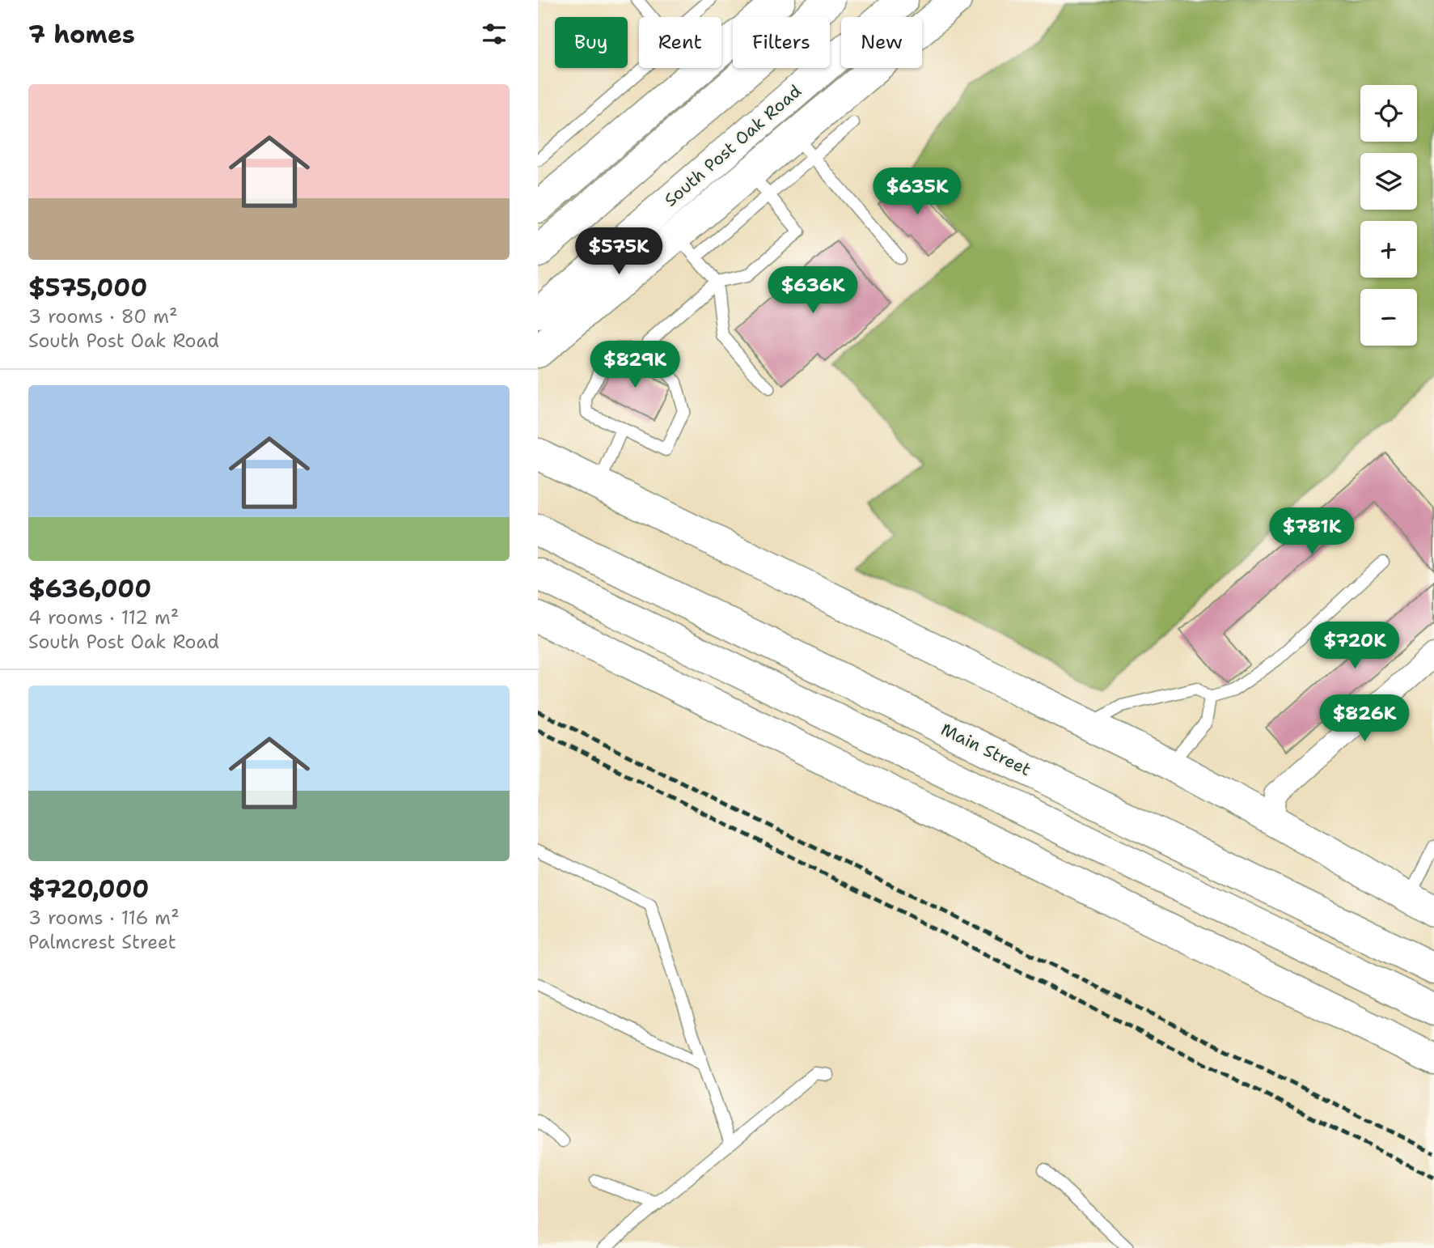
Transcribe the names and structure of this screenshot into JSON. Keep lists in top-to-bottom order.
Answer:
{
  "streets": {
    "main road": ["South Post Oak Road", "Main Street"]
  },
  "page": {
    "heading": "7 homes",
    "chip": [
      "Buy",
      "Rent",
      "Filters",
      "New"
    ],
    "list": [
      {
        "name": "$575,000",
        "note": "3 rooms · 80 m² · South Post Oak Road"
      },
      {
        "name": "$636,000",
        "note": "4 rooms · 112 m² · South Post Oak Road"
      },
      {
        "name": "$720,000",
        "note": "3 rooms · 116 m² · Palmcrest Street"
      }
    ],
    "map_buttons": ["+", "−"],
    "price": [
      "$635K",
      "$575K",
      "$636K",
      "$829K",
      "$781K",
      "$720K",
      "$826K"
    ]
  }
}
